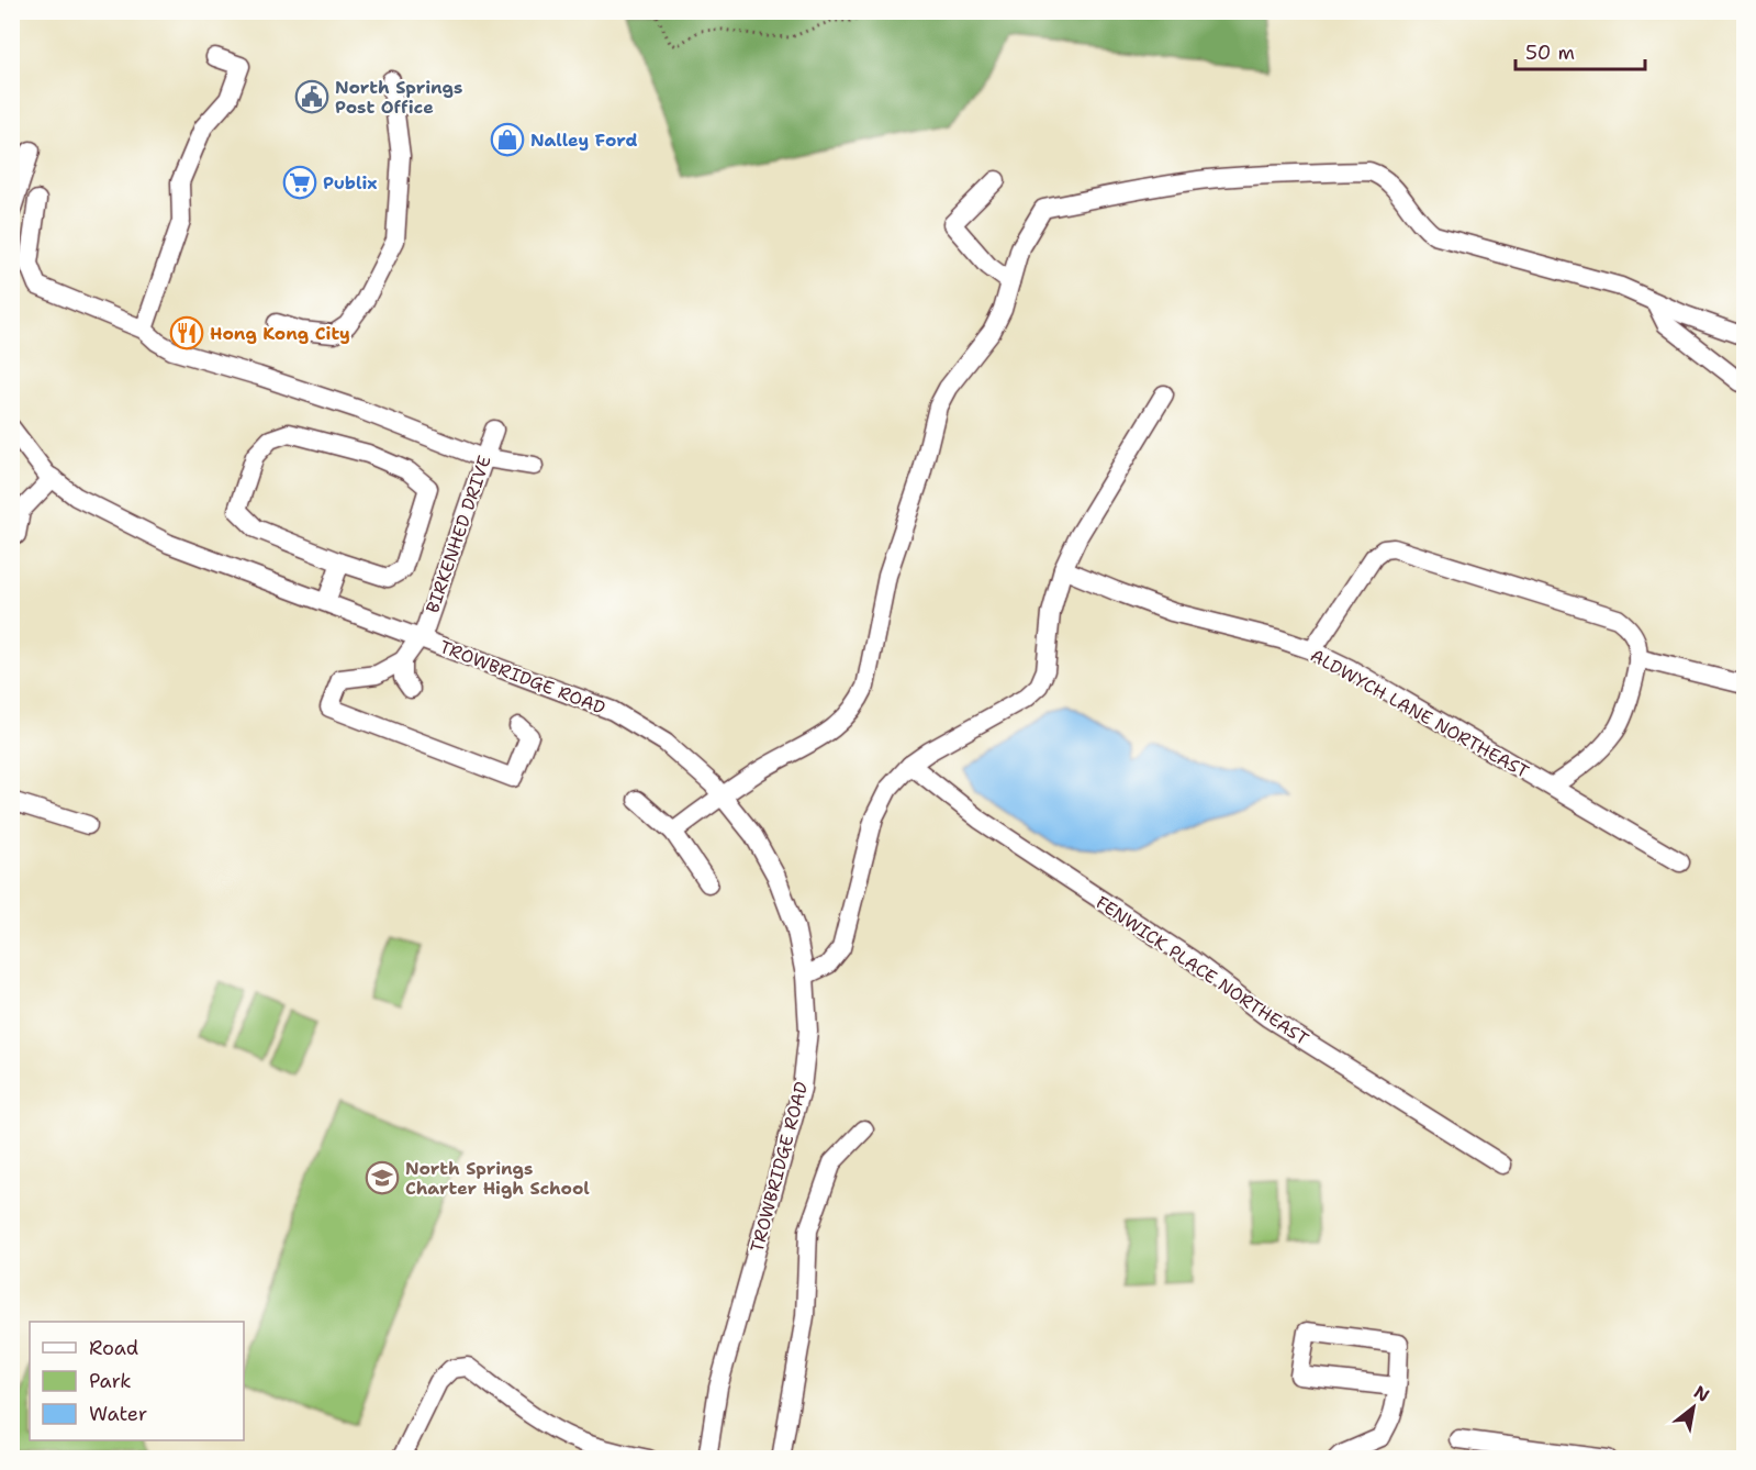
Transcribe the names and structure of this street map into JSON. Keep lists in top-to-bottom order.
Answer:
{
  "streets": {
    "street": [
      "BIRKENHED DRIVE",
      "TROWBRIDGE ROAD",
      "ALDWYCH LANE NORTHEAST",
      "FENWICK PLACE NORTHEAST"
    ]
  },
  "crossings": [
    ["BIRKENHED DRIVE", "TROWBRIDGE ROAD"]
  ],
  "places": {
    "public building": ["North Springs Post Office"],
    "shop": ["Nalley Ford"],
    "supermarket": ["Publix"],
    "restaurant": ["Hong Kong City"],
    "school or university": ["North Springs Charter High School"]
  },
  "legend": ["Road", "Park", "Water"],
  "scale_bar": "50 m",
  "north": "top right"
}
